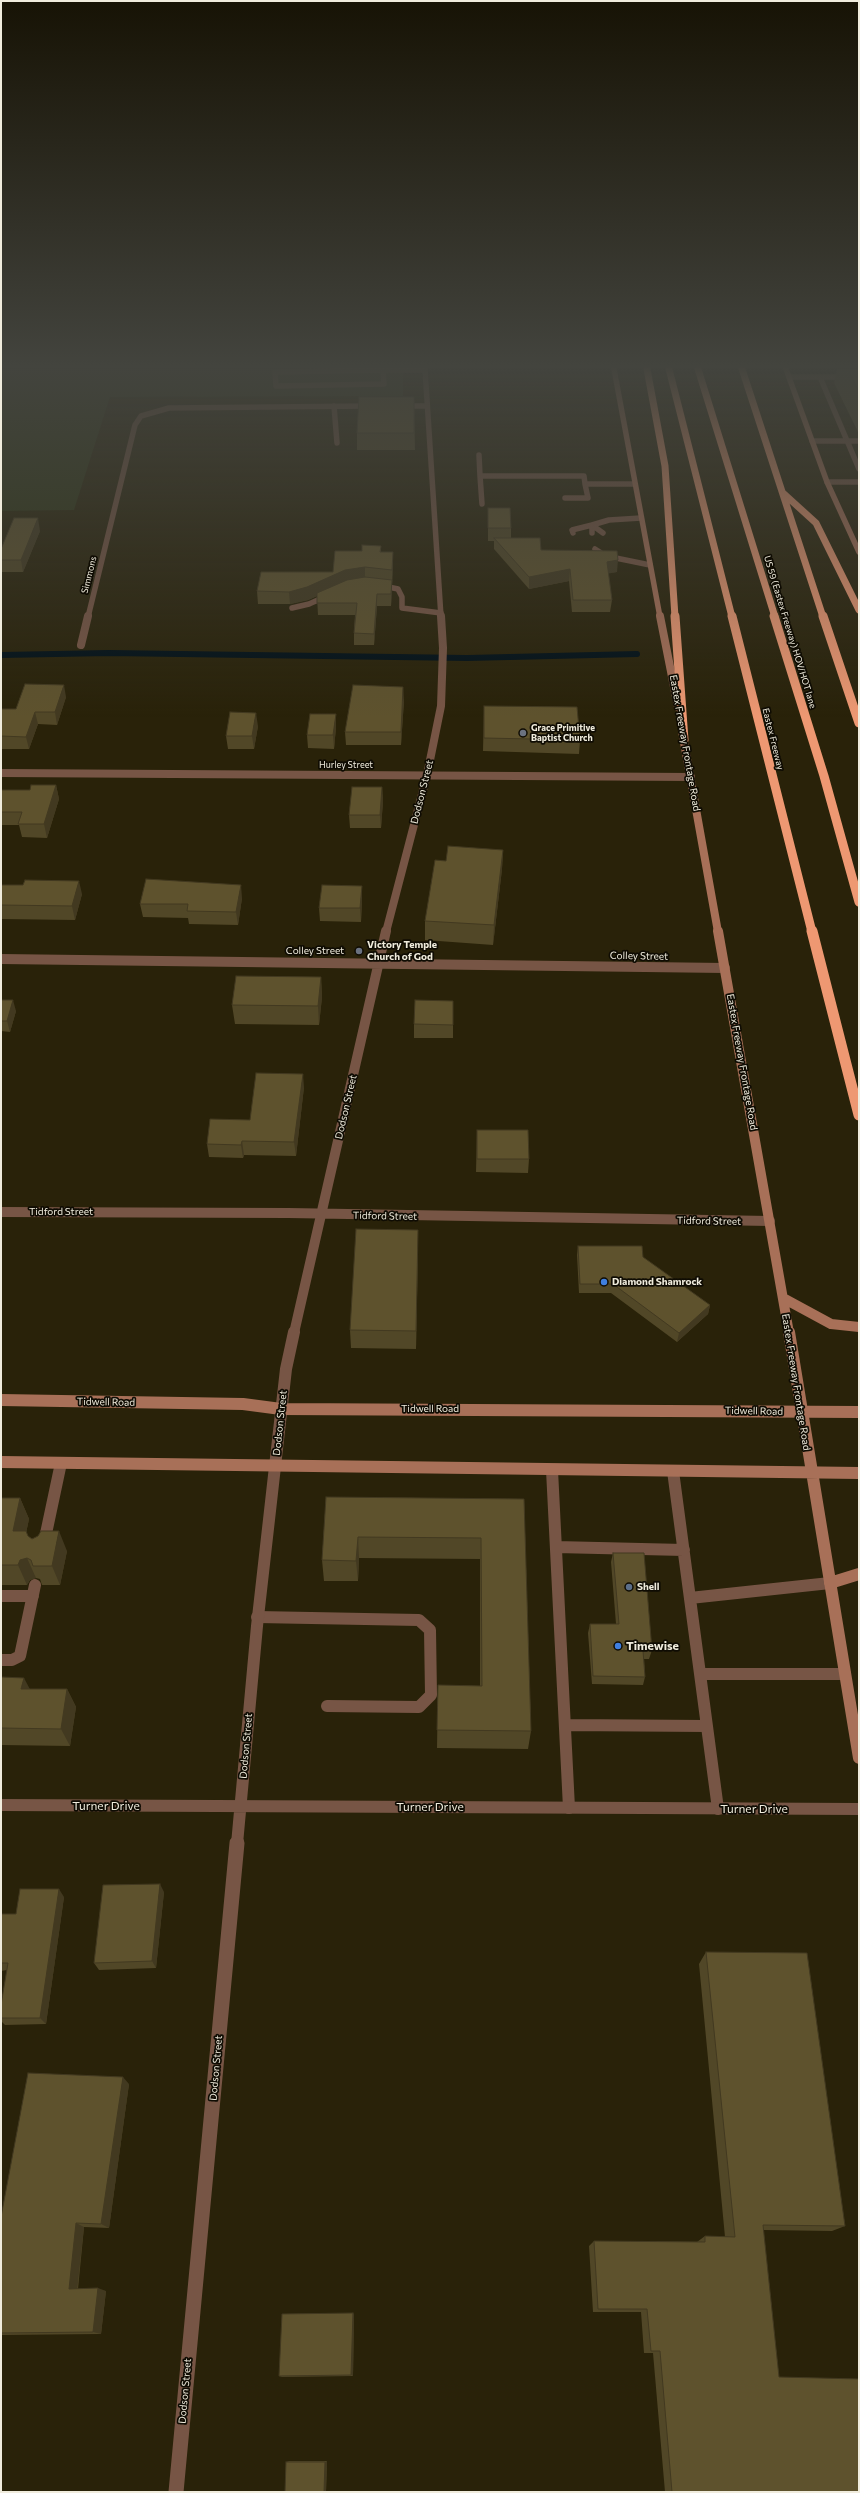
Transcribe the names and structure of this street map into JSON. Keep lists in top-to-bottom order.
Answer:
{
  "streets": {
    "highway": ["US 59 (Eastex Freeway) HOV/HOT lane", "Eastex Freeway"],
    "main road": ["Eastex Freeway Frontage Road", "Tidwell Road"],
    "street": [
      "Simmons",
      "Hurley Street",
      "Dodson Street",
      "Colley Street",
      "Tidford Street",
      "Turner Drive"
    ]
  },
  "crossings": [
    ["Eastex Freeway Frontage Road", "Hurley Street"],
    ["Eastex Freeway Frontage Road", "Colley Street"],
    ["Eastex Freeway Frontage Road", "Tidford Street"],
    ["Eastex Freeway Frontage Road", "Tidwell Road"],
    ["Hurley Street", "Dodson Street"],
    ["Dodson Street", "Colley Street"],
    ["Dodson Street", "Tidford Street"],
    ["Dodson Street", "Tidwell Road"],
    ["Dodson Street", "Turner Drive"]
  ],
  "places": [
    "Grace Primitive Baptist Church",
    "Victory Temple Church of God",
    "Diamond Shamrock",
    "Shell",
    "Timewise"
  ]
}
